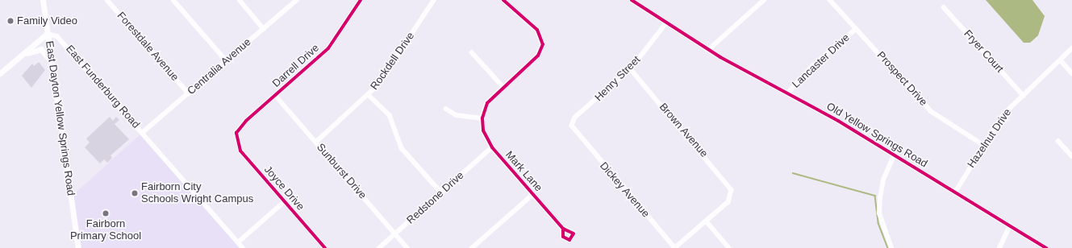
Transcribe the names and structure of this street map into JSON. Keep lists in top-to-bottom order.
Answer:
{
  "streets": {
    "main road": ["East Dayton Yellow Springs Road"],
    "street": [
      "Forestdale Avenue",
      "Fryer Court",
      "Rockdell Drive",
      "Lancaster Drive",
      "Darrell Drive",
      "Centralia Avenue",
      "Henry Street",
      "Prospect Drive",
      "East Funderburg Road",
      "Brown Avenue",
      "Old Yellow Springs Road",
      "Hazelnut Drive",
      "Sunburst Drive",
      "Mark Lane",
      "Joyce Drive",
      "Dickey Avenue",
      "Redstone Drive"
    ]
  },
  "crossings": [
    ["Forestdale Avenue", "Centralia Avenue"],
    ["Fryer Court", "Hazelnut Drive"],
    ["Rockdell Drive", "Sunburst Drive"],
    ["Lancaster Drive", "Prospect Drive"],
    ["Lancaster Drive", "Old Yellow Springs Road"],
    ["Darrell Drive", "Sunburst Drive"],
    ["Darrell Drive", "Joyce Drive"],
    ["Centralia Avenue", "East Funderburg Road"],
    ["Henry Street", "Brown Avenue"],
    ["Henry Street", "Old Yellow Springs Road"],
    ["Henry Street", "Dickey Avenue"],
    ["Prospect Drive", "Hazelnut Drive"],
    ["East Funderburg Road", "East Dayton Yellow Springs Road"],
    ["Old Yellow Springs Road", "Hazelnut Drive"],
    ["Sunburst Drive", "Redstone Drive"],
    ["Mark Lane", "Redstone Drive"]
  ],
  "places": ["Family Video", "Fairborn City Schools Wright Campus", "Fairborn Primary School"]
}
